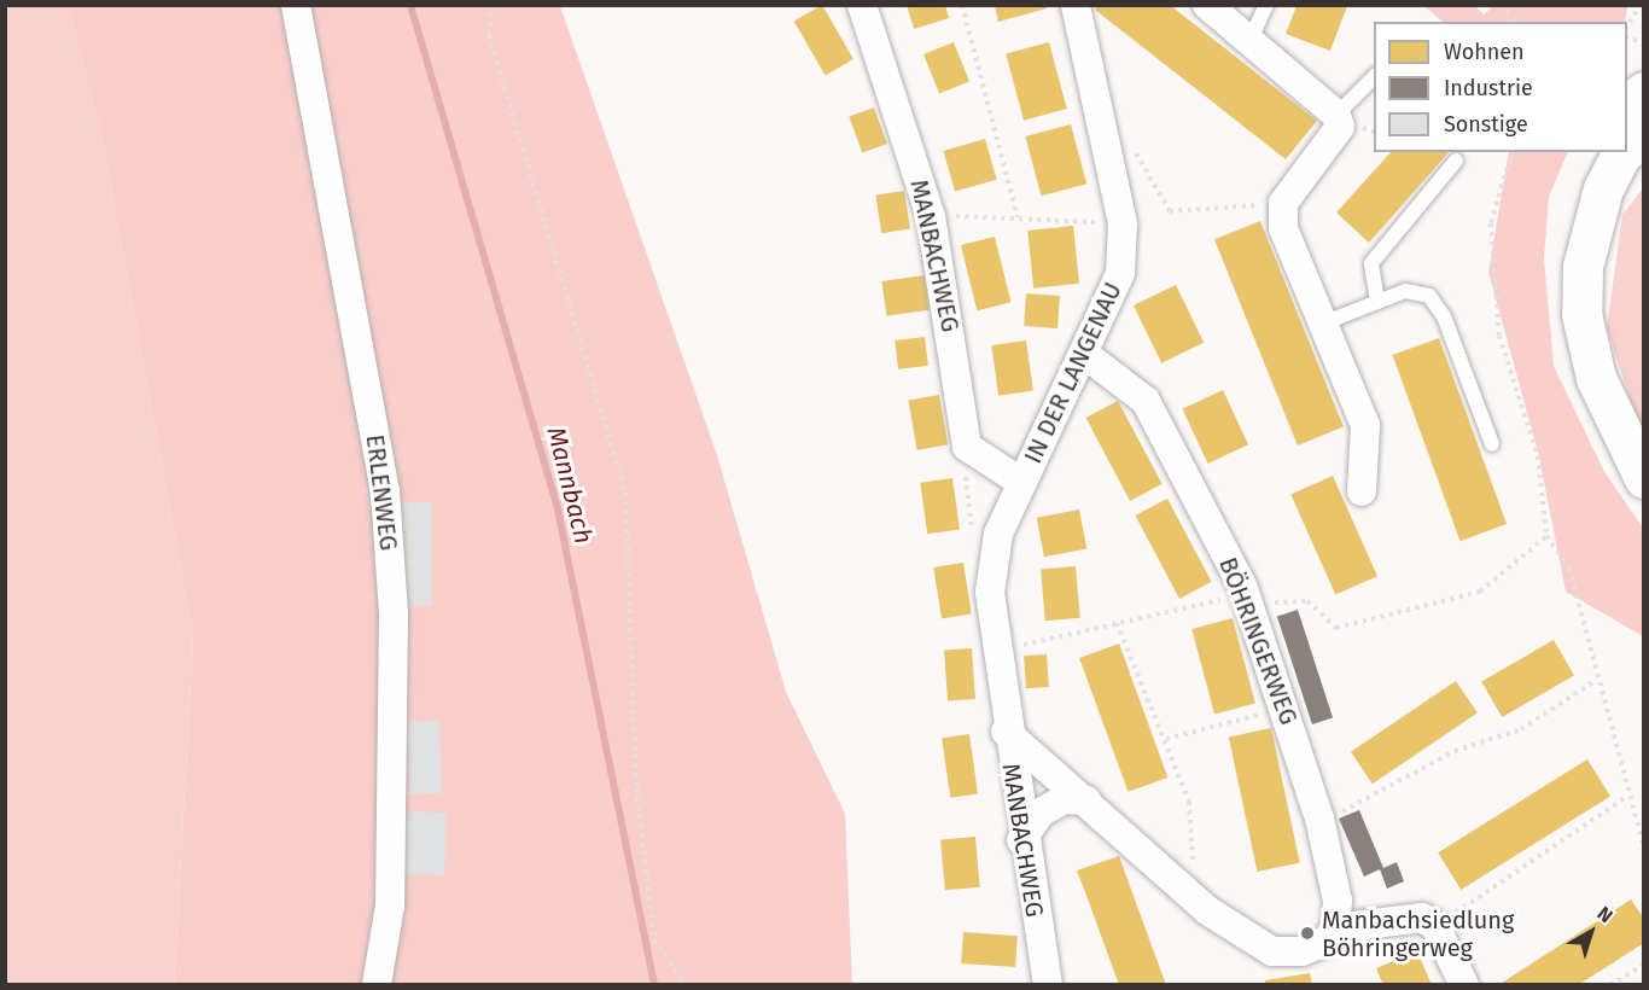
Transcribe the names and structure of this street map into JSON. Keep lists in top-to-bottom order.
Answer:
{
  "streets": {
    "street": [
      "MANBACHWEG",
      "IN DER LANGENAU",
      "ERLENWEG",
      "BÖHRINGERWEG"
    ]
  },
  "crossings": [
    ["MANBACHWEG", "IN DER LANGENAU"],
    ["IN DER LANGENAU", "BÖHRINGERWEG"]
  ],
  "water": ["Mannbach"],
  "places": ["Manbachsiedlung Böhringerweg"],
  "legend": ["Wohnen", "Industrie", "Sonstige"],
  "north": "top right"
}
